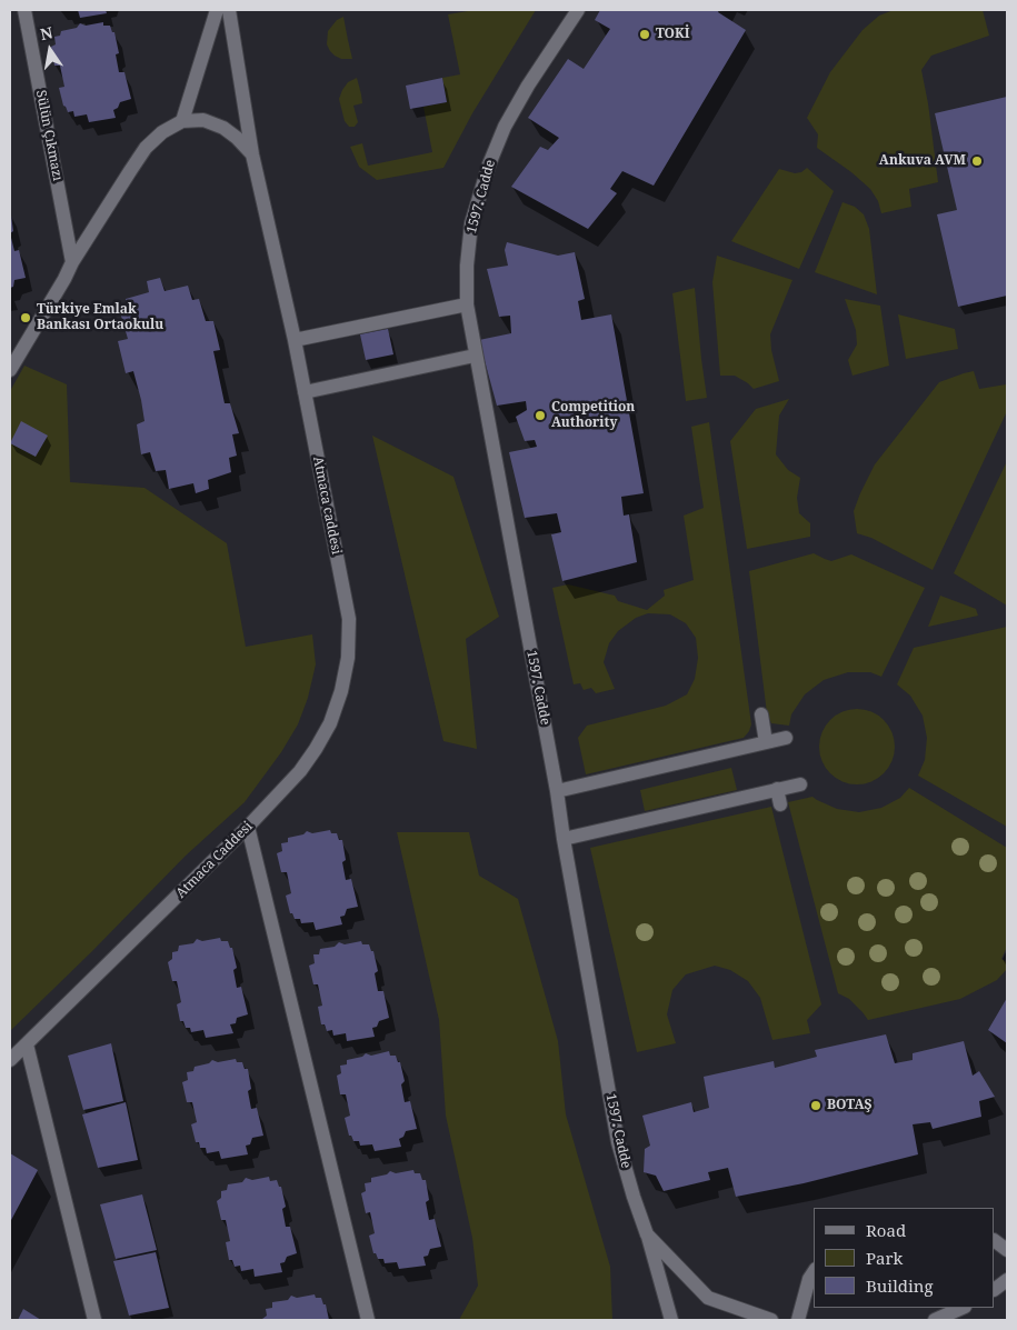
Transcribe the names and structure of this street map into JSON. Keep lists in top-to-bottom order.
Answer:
{
  "streets": {
    "street": [
      "Sülün Çıkmazı",
      "1597. Cadde",
      "Atmaca caddesi",
      "Atmaca Caddesi"
    ]
  },
  "crossings": [
    ["Atmaca caddesi", "Atmaca Caddesi"]
  ],
  "places": [
    "TOKİ",
    "Ankuva AVM",
    "Türkiye Emlak Bankası Ortaokulu",
    "Competition Authority",
    "BOTAŞ"
  ],
  "legend": ["Road", "Park", "Building"],
  "north": "top"
}
